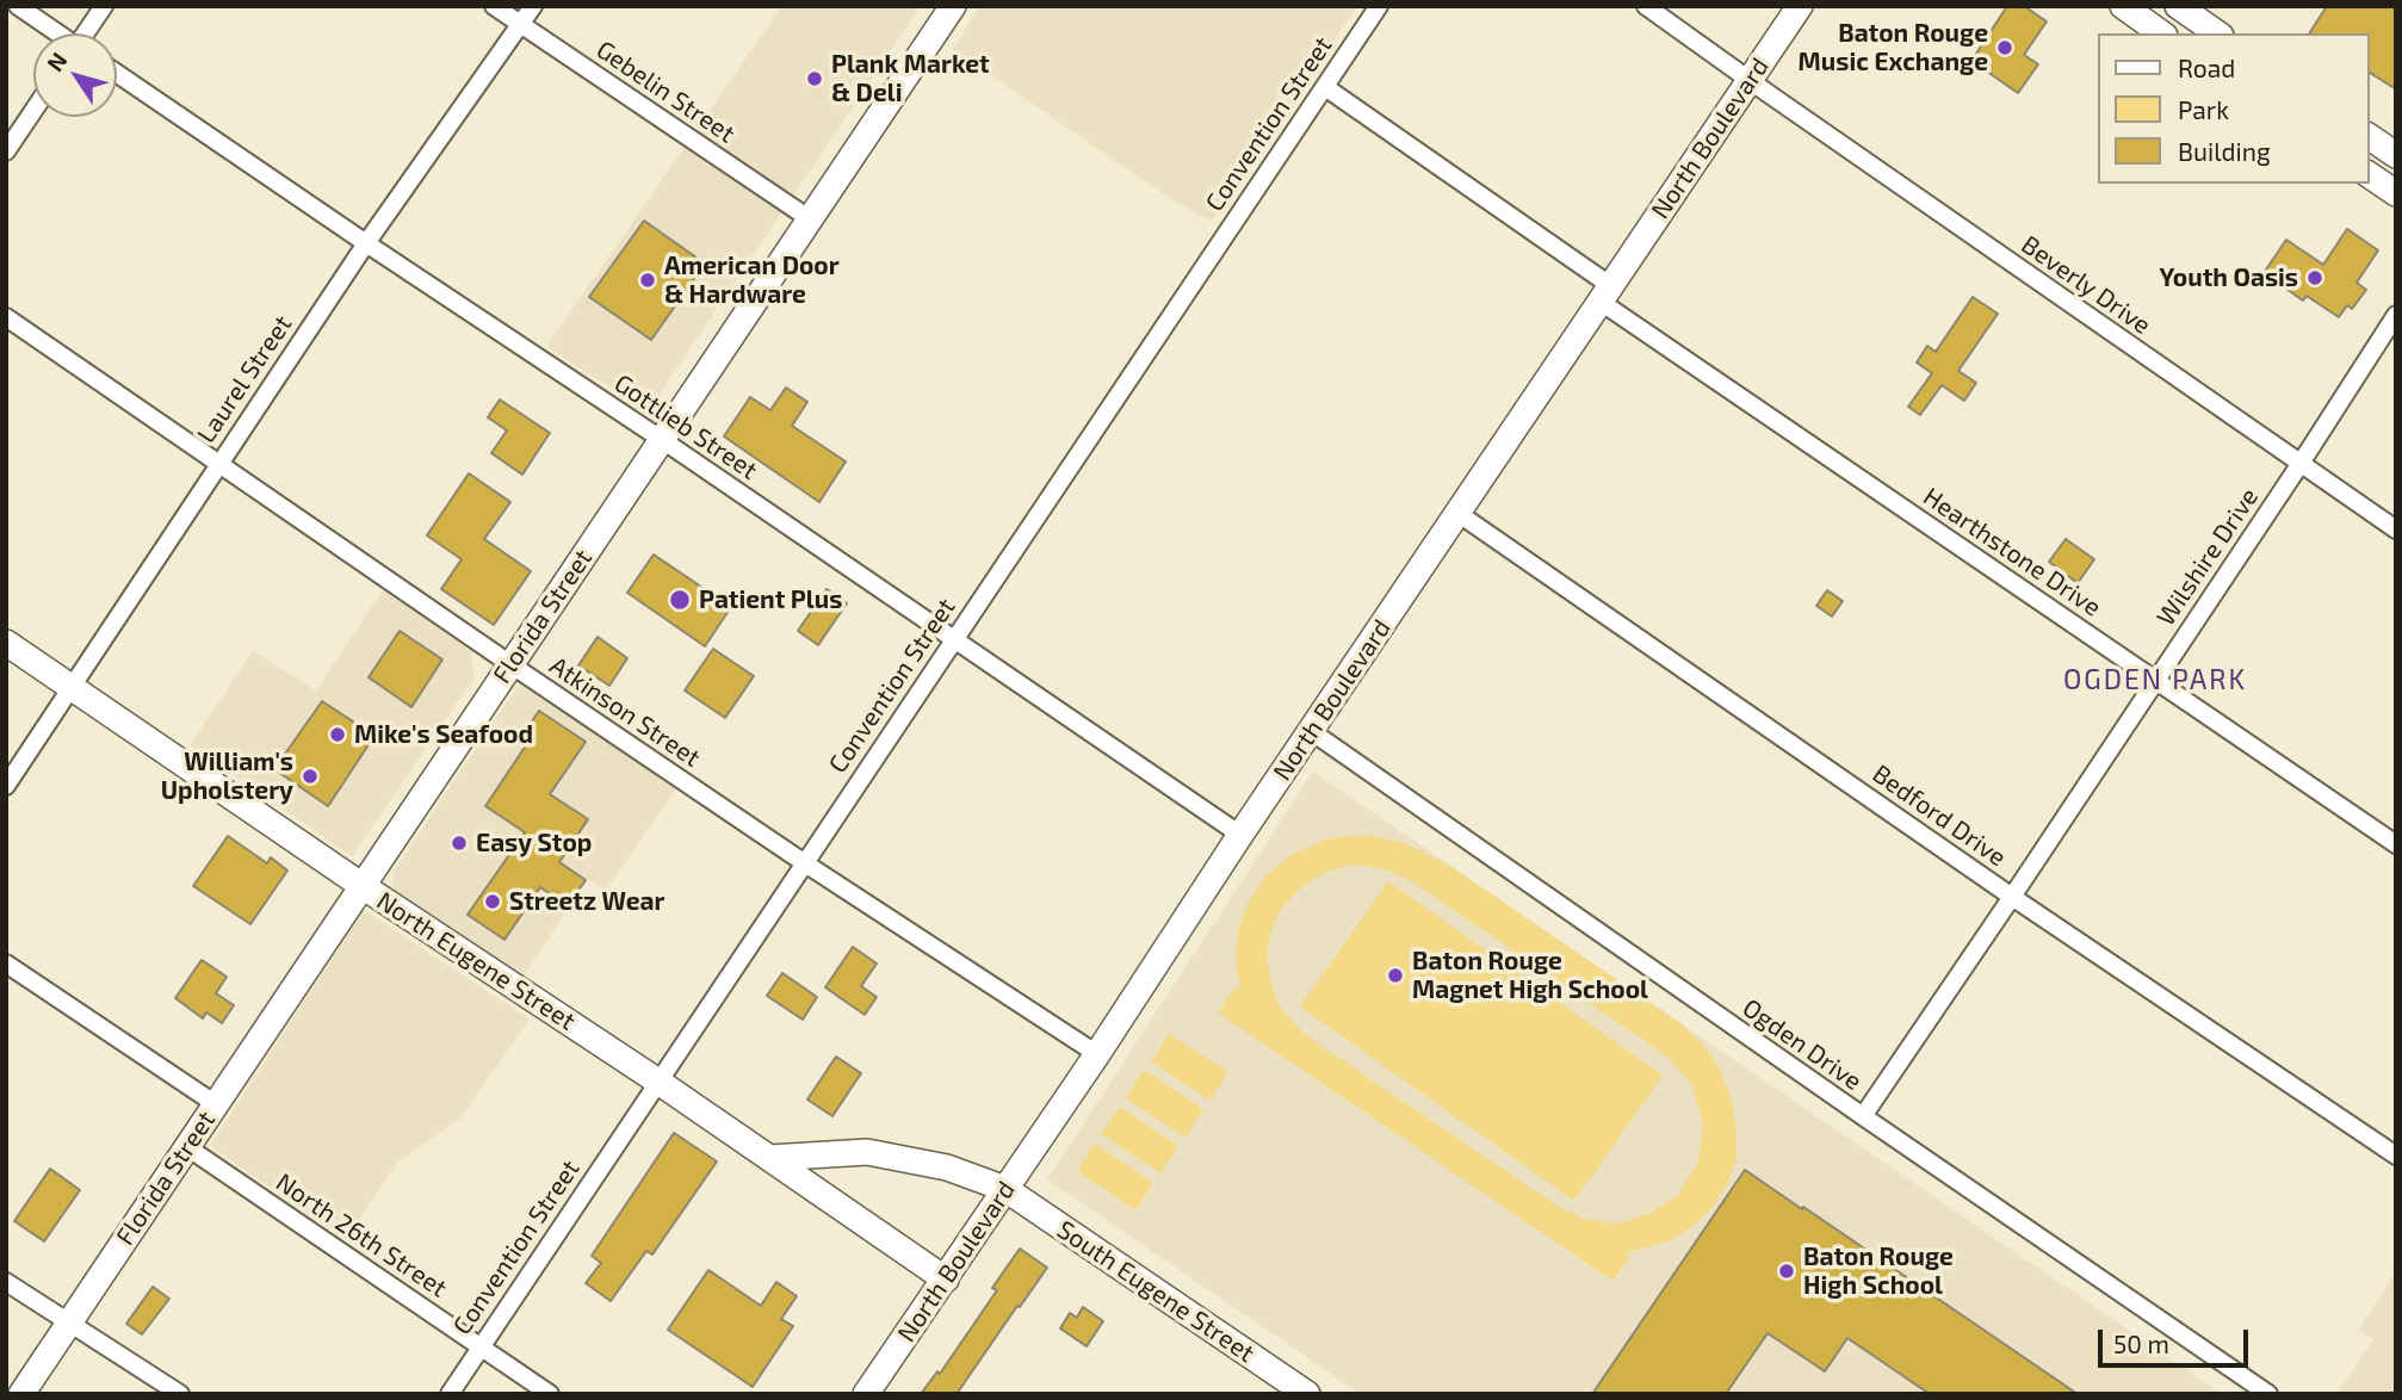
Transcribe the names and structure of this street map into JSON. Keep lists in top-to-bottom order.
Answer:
{
  "streets": {
    "street": [
      "Gebelin Street",
      "Convention Street",
      "North Boulevard",
      "Beverly Drive",
      "Laurel Street",
      "Gottlieb Street",
      "Hearthstone Drive",
      "Wilshire Drive",
      "Florida Street",
      "Atkinson Street",
      "Bedford Drive",
      "North Eugene Street",
      "Ogden Drive",
      "North 26th Street",
      "South Eugene Street"
    ]
  },
  "crossings": [
    ["Gebelin Street", "Laurel Street"],
    ["Gebelin Street", "Florida Street"],
    ["Convention Street", "Gottlieb Street"],
    ["Convention Street", "Hearthstone Drive"],
    ["Convention Street", "Atkinson Street"],
    ["Convention Street", "North Eugene Street"],
    ["Convention Street", "North 26th Street"],
    ["North Boulevard", "Beverly Drive"],
    ["North Boulevard", "Gottlieb Street"],
    ["North Boulevard", "Hearthstone Drive"],
    ["North Boulevard", "Atkinson Street"],
    ["North Boulevard", "Bedford Drive"],
    ["North Boulevard", "North Eugene Street"],
    ["North Boulevard", "Ogden Drive"],
    ["North Boulevard", "South Eugene Street"],
    ["Beverly Drive", "Wilshire Drive"],
    ["Laurel Street", "Gottlieb Street"],
    ["Laurel Street", "Atkinson Street"],
    ["Laurel Street", "North Eugene Street"],
    ["Gottlieb Street", "Florida Street"],
    ["Hearthstone Drive", "Wilshire Drive"],
    ["Wilshire Drive", "Bedford Drive"],
    ["Wilshire Drive", "Ogden Drive"],
    ["Florida Street", "Atkinson Street"],
    ["Florida Street", "North Eugene Street"],
    ["Florida Street", "North 26th Street"],
    ["North Eugene Street", "South Eugene Street"]
  ],
  "districts": ["OGDEN PARK"],
  "places": [
    "Baton Rouge Music Exchange",
    "Plank Market & Deli",
    "Youth Oasis",
    "American Door & Hardware",
    "Patient Plus",
    "Mike's Seafood",
    "William's Upholstery",
    "Easy Stop",
    "Streetz Wear",
    "Baton Rouge Magnet High School",
    "Baton Rouge High School"
  ],
  "legend": ["Road", "Park", "Building"],
  "scale_bar": "50 m",
  "north": "top left"
}
